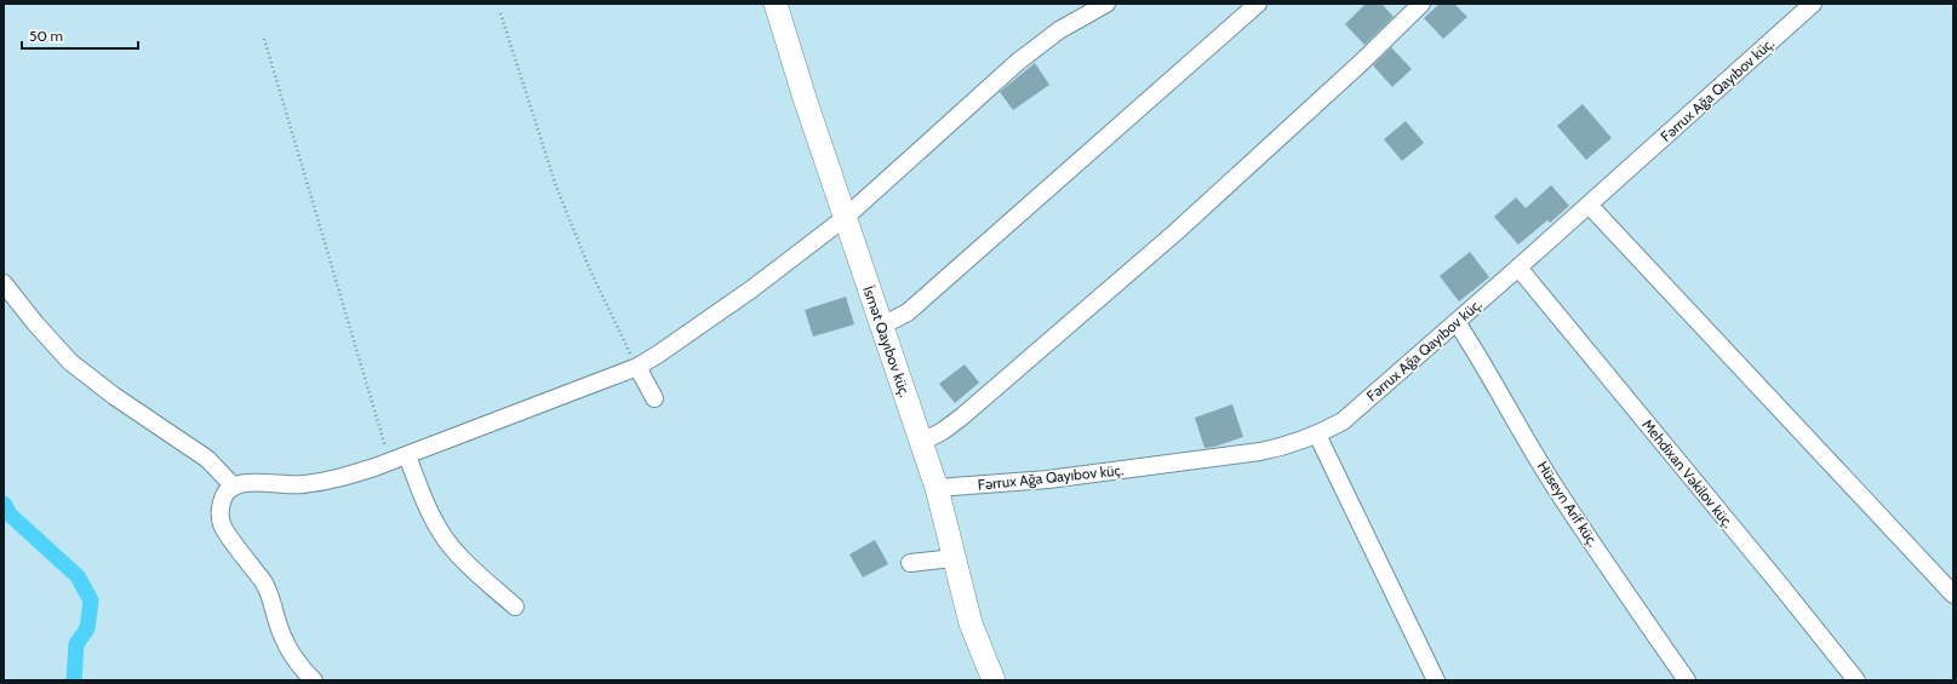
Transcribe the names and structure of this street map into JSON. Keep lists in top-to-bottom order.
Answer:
{
  "streets": {
    "street": [
      "Fərrux Ağa Qayıbov küç.",
      "İsmət Qayıbov küç.",
      "Mehdixan Vəkilov küç.",
      "Hüseyn Arif küç."
    ]
  },
  "crossings": [
    ["Fərrux Ağa Qayıbov küç.", "İsmət Qayıbov küç."],
    ["Fərrux Ağa Qayıbov küç.", "Mehdixan Vəkilov küç."],
    ["Fərrux Ağa Qayıbov küç.", "Hüseyn Arif küç."]
  ],
  "scale_bar": "50 m"
}
